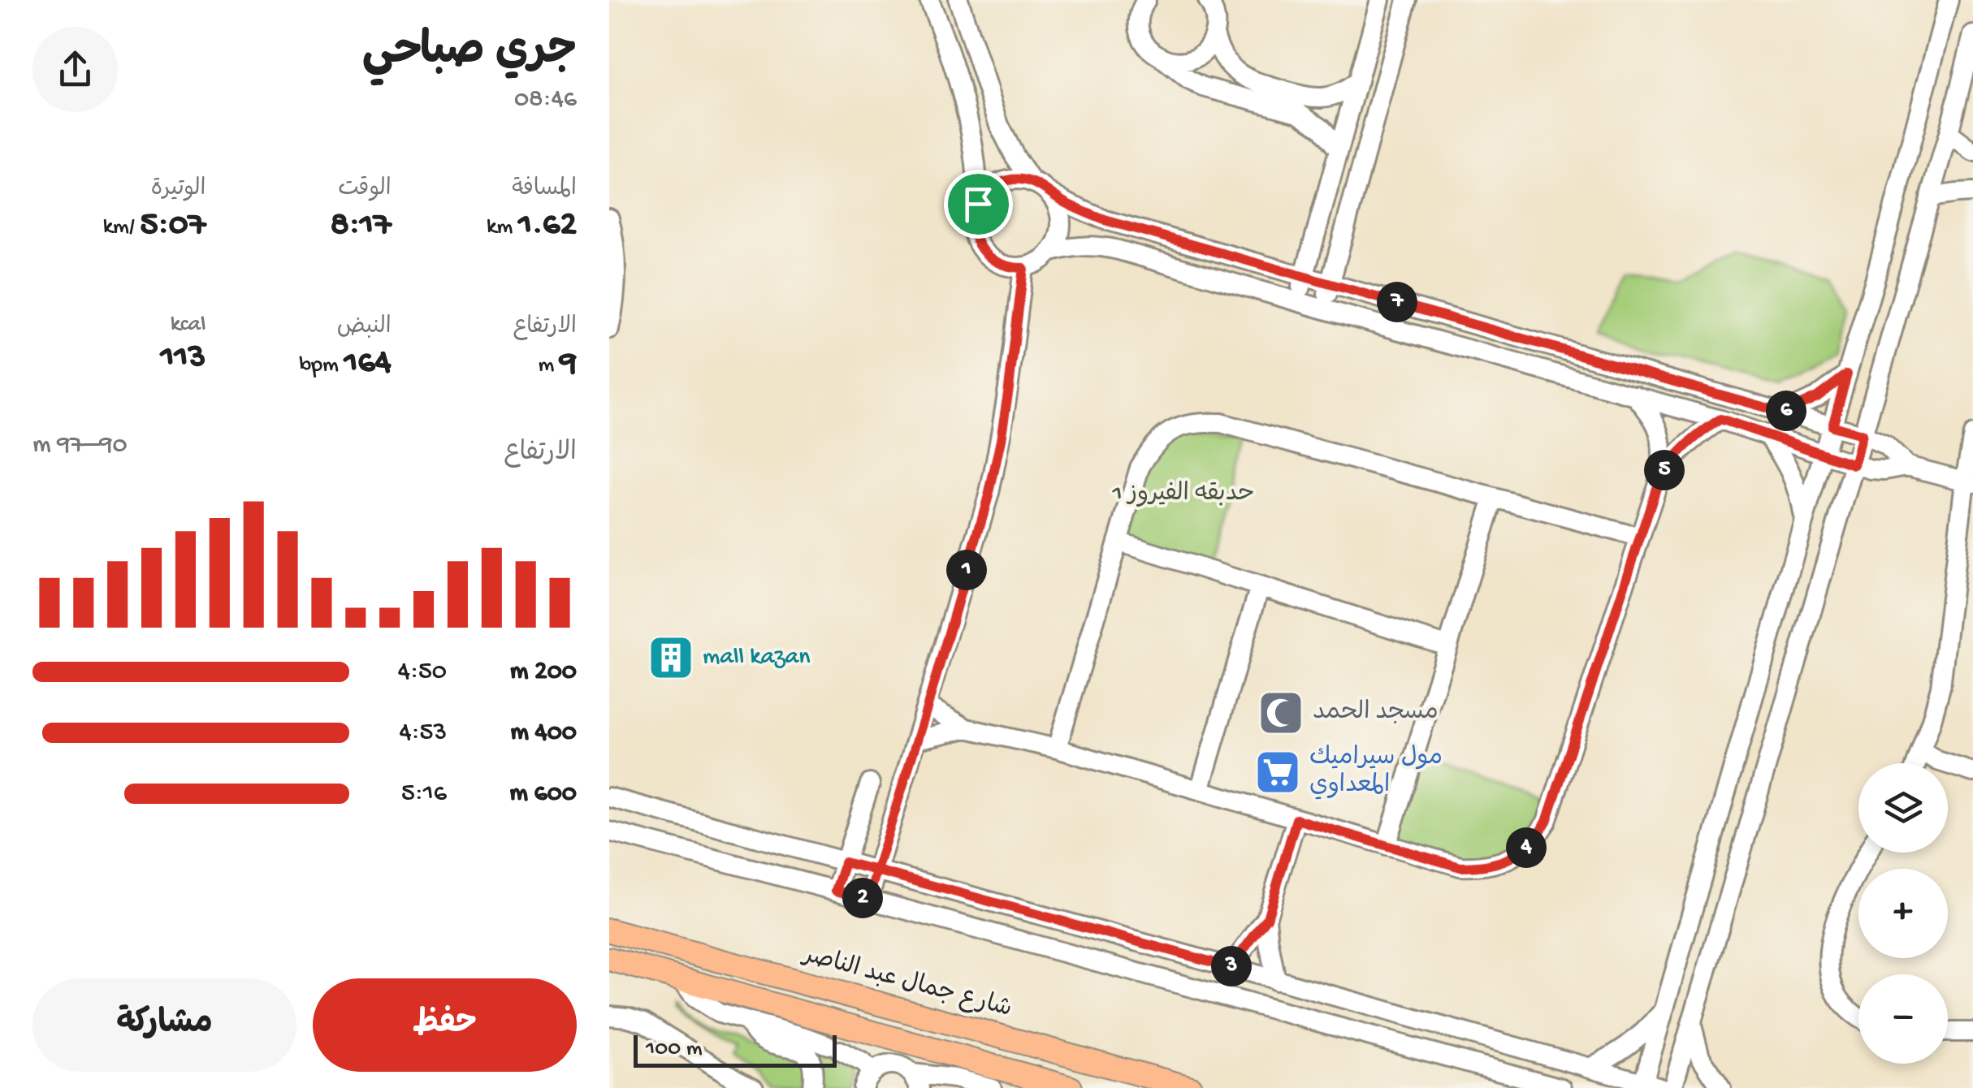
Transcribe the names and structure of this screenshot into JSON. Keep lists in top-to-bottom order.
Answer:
{
  "streets": {
    "main road": ["شارع جمال عبد الناصر"]
  },
  "parks": ["حدبقه الفيروز 1"],
  "places": {
    "building": ["mall kazan"],
    "mosque": ["مسجد الحمد"],
    "supermarket": ["مول سيراميك المعداوي"]
  },
  "scale_bar": "100 m",
  "page": {
    "heading": ["جري صباحي", "08:46"],
    "stats": [
      ["المسافة", "1.62 km"],
      ["الوقت", "8:17"],
      ["الوتيرة", "5:07 /km"],
      ["الارتفاع", "9 m"],
      ["النبض", "164 bpm"],
      ["kcal", "113"]
    ],
    "pins": [
      "7",
      "6",
      "5",
      "1",
      "4",
      "2",
      "3"
    ],
    "chart": ["الارتفاع", "90–97 m"],
    "list": [
      {
        "name": "200 m",
        "note": "4:50"
      },
      {
        "name": "400 m",
        "note": "4:53"
      },
      {
        "name": "600 m",
        "note": "5:16"
      }
    ],
    "map_buttons": ["+", "−"],
    "buttons": ["حفظ", "مشاركة"],
    "scale": "100 m"
  }
}
